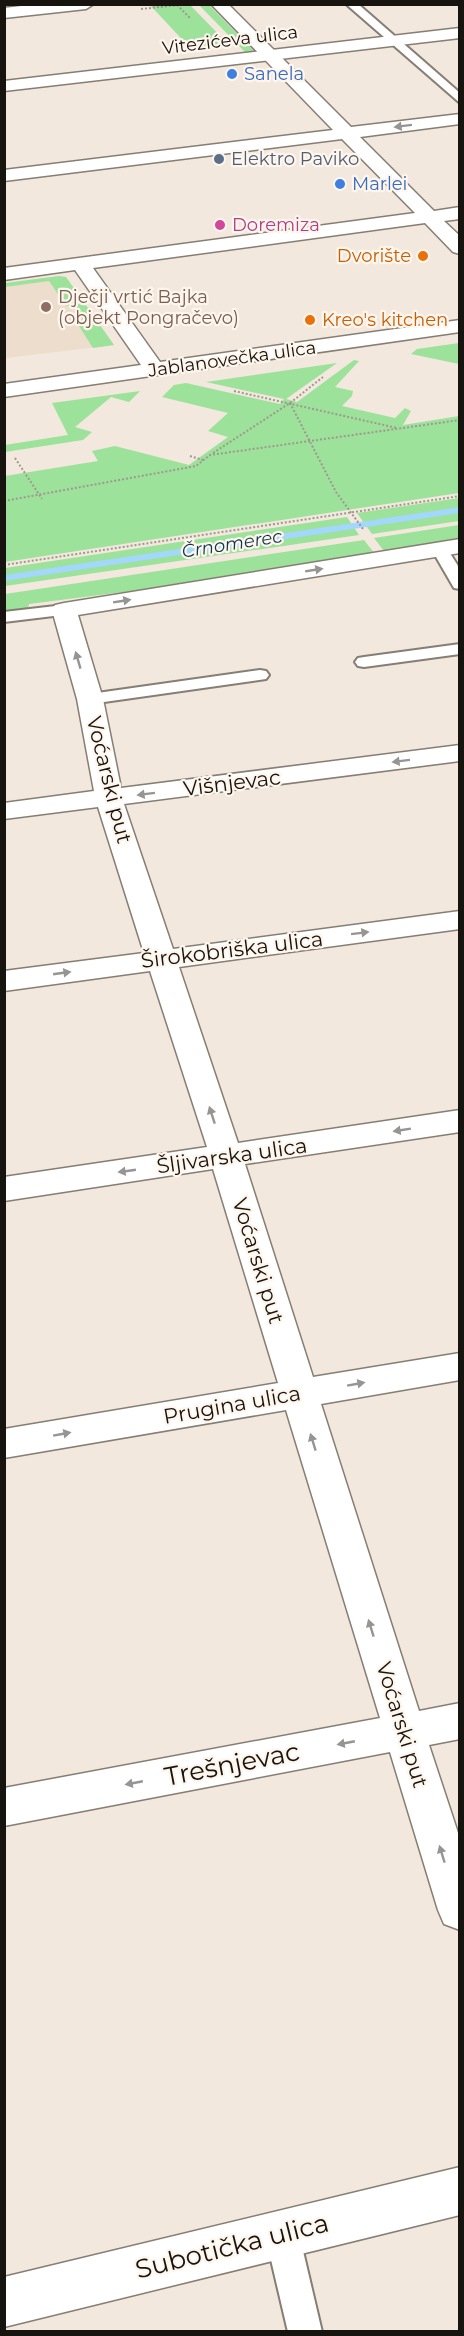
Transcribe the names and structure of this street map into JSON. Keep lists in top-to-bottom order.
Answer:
{
  "streets": {
    "street": [
      "Vitezićeva ulica",
      "Jablanovečka ulica",
      "Voćarski put",
      "Višnjevac",
      "Širokobriška ulica",
      "Šljivarska ulica",
      "Prugina ulica",
      "Trešnjevac",
      "Subotička ulica"
    ]
  },
  "crossings": [
    ["Voćarski put", "Višnjevac"],
    ["Voćarski put", "Širokobriška ulica"],
    ["Voćarski put", "Šljivarska ulica"],
    ["Voćarski put", "Prugina ulica"],
    ["Voćarski put", "Trešnjevac"]
  ],
  "one_way": [
    "Voćarski put",
    "Širokobriška ulica",
    "Šljivarska ulica",
    "Prugina ulica",
    "Trešnjevac"
  ],
  "water": ["Črnomerec"],
  "places": [
    "Sanela",
    "Elektro Paviko",
    "Marlei",
    "Doremiza",
    "Dvorište",
    "Dječji vrtić Bajka (objekt Pongračevo)",
    "Kreo's kitchen"
  ]
}
